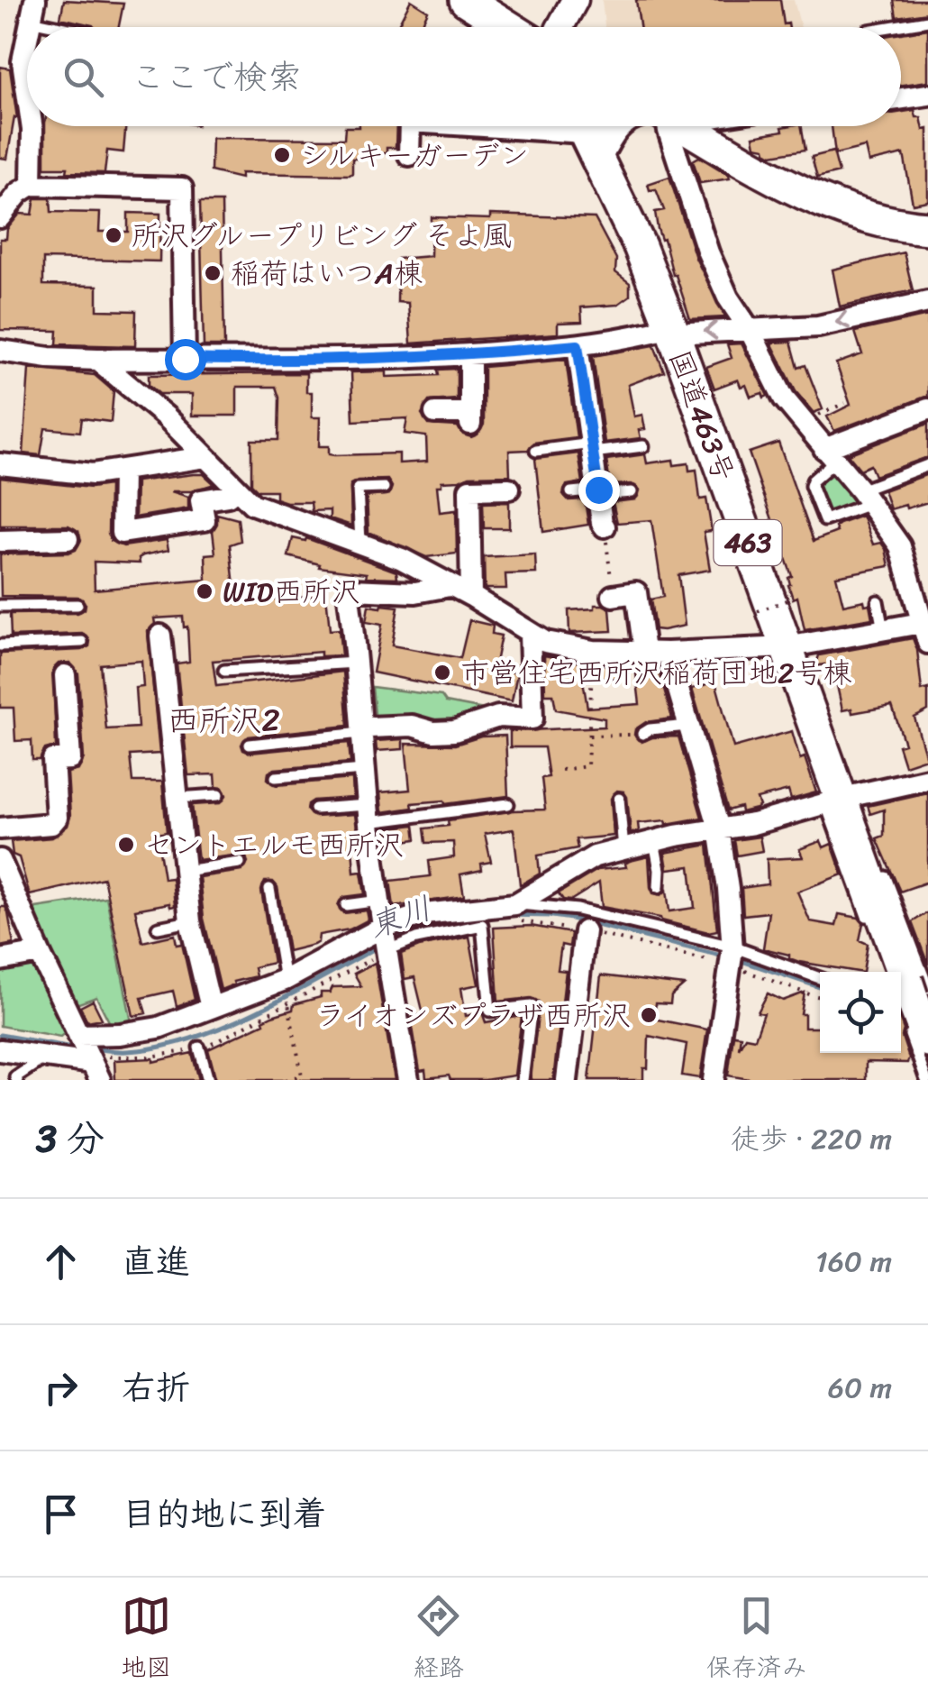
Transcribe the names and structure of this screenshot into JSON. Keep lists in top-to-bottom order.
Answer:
{
  "streets": {
    "highway": ["国道463号", "463"]
  },
  "districts": ["西所沢2"],
  "water": ["東川"],
  "places": [
    "シルキーガーデン",
    "所沢グループリビング そよ風",
    "稲荷はいつA棟",
    "WID西所沢",
    "市営住宅西所沢稲荷団地2号棟",
    "セントエルモ西所沢",
    "ライオンズプラザ西所沢"
  ],
  "page": {
    "search": "ここで検索",
    "heading": ["3 分", "徒歩 · 220 m"],
    "list": [
      ["直進", "160 m"],
      ["右折", "60 m"],
      "目的地に到着"
    ],
    "nav": ["地図", "経路", "保存済み"]
  }
}
